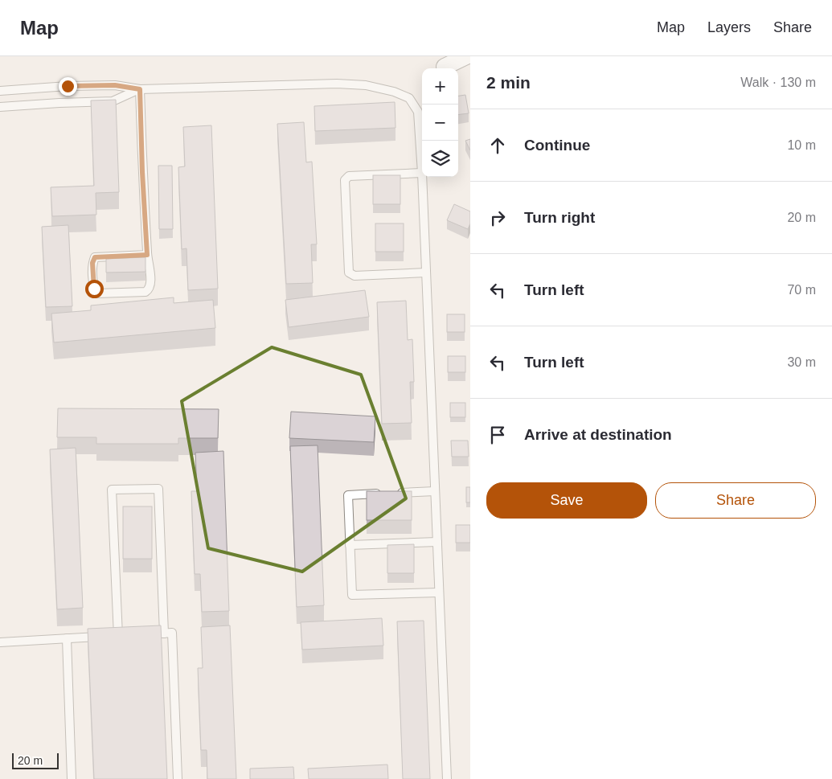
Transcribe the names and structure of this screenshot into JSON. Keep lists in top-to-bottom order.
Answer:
{
  "scale_bar": "20 m",
  "page": {
    "header": "Map",
    "nav": ["Map", "Layers", "Share"],
    "heading": ["2 min", "Walk · 130 m"],
    "map_buttons": ["+", "−"],
    "list": [
      ["Continue", "10 m"],
      ["Turn right", "20 m"],
      ["Turn left", "70 m"],
      ["Turn left", "30 m"],
      "Arrive at destination"
    ],
    "buttons": ["Save", "Share"],
    "scale": "20 m"
  }
}
